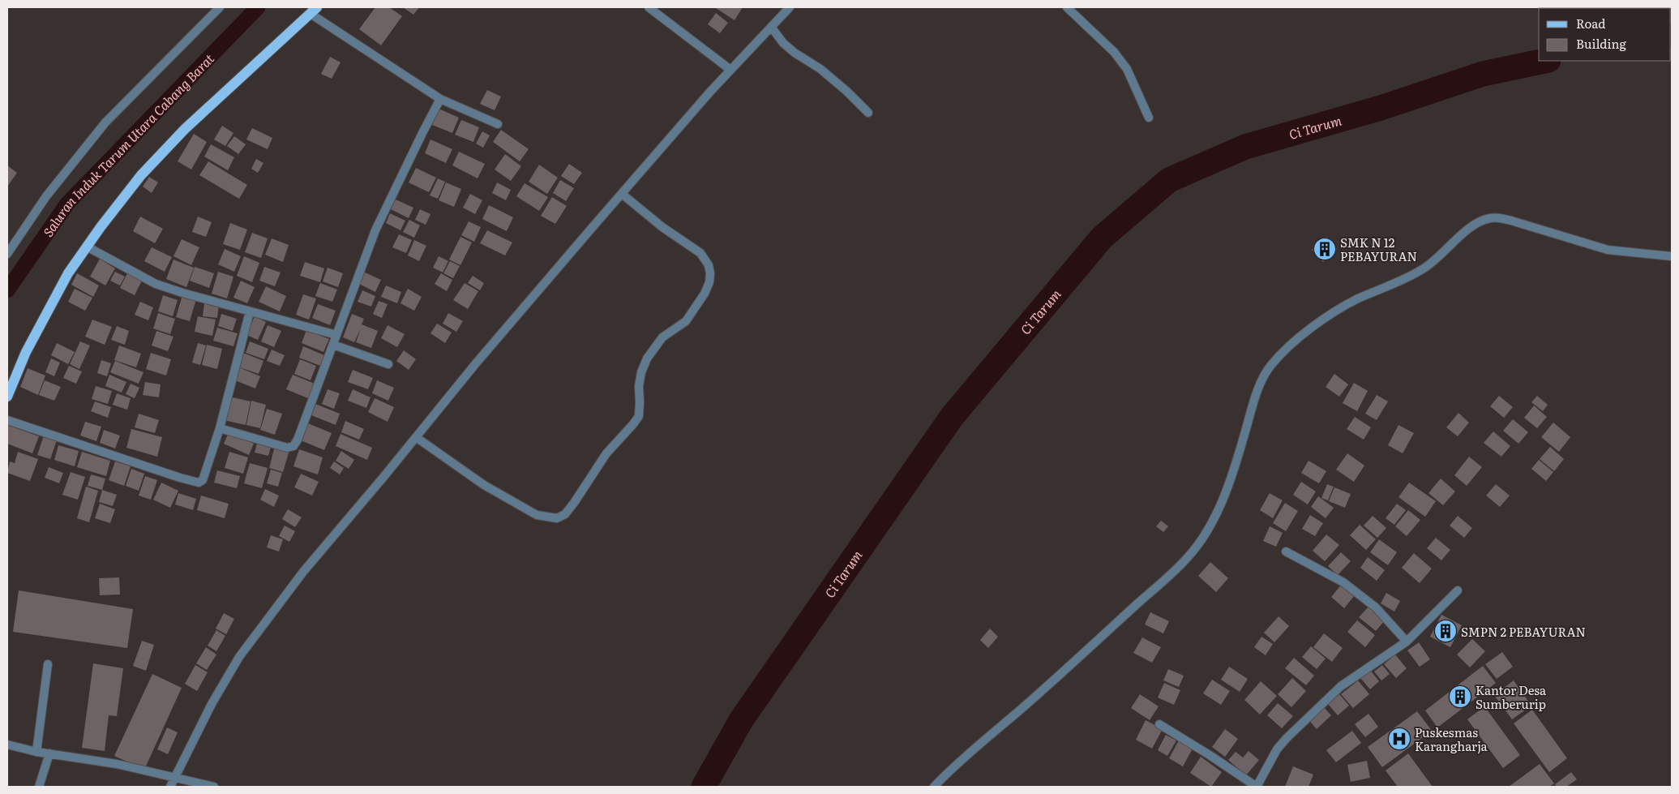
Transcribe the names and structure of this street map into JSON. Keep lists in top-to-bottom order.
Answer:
{
  "water": ["Ci Tarum", "Saluran Induk Tarum Utara Cabang Barat"],
  "places": {
    "building": ["SMK N 12 PEBAYURAN", "SMPN 2 PEBAYURAN", "Kantor Desa Sumberurip"],
    "hospital": ["Puskesmas Karangharja"]
  },
  "legend": ["Road", "Building"]
}
